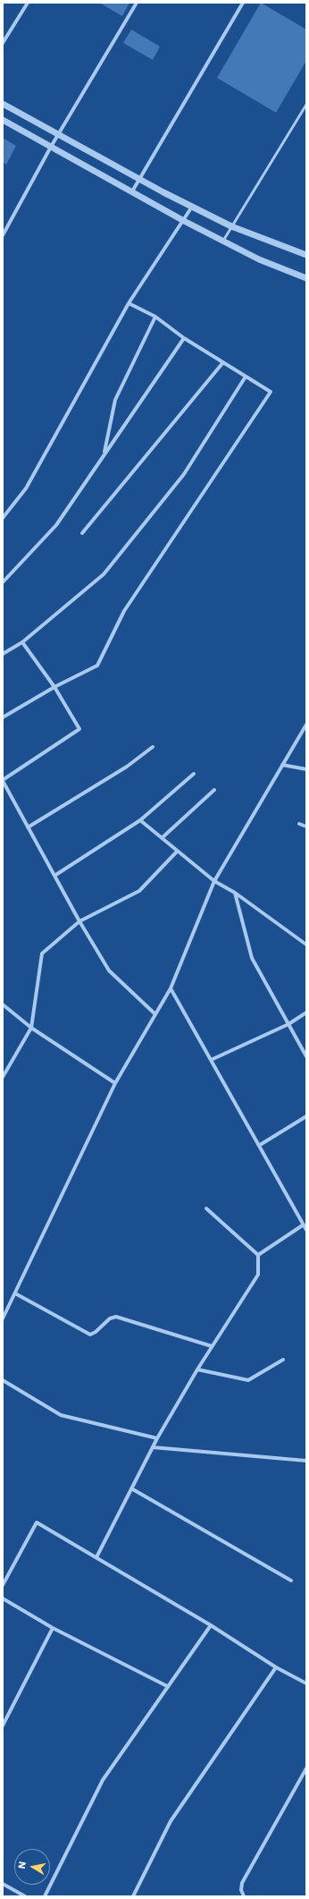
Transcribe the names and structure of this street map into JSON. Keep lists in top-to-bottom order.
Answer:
{
  "north": "left"
}
